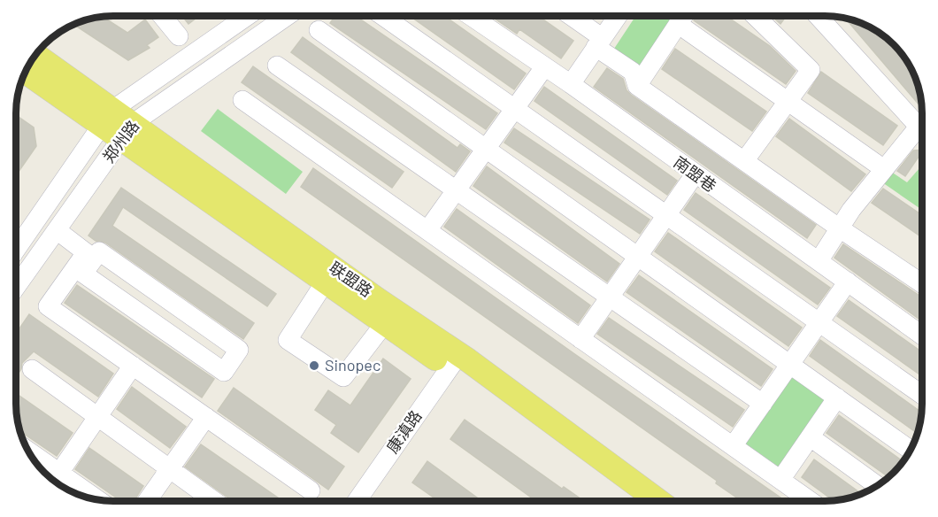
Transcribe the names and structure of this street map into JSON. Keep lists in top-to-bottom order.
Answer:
{
  "streets": {
    "main road": ["联盟路"],
    "street": ["郑州路", "南盟巷", "康滇路"]
  },
  "crossings": [
    ["郑州路", "联盟路"],
    ["联盟路", "康滇路"]
  ],
  "places": ["Sinopec"]
}
